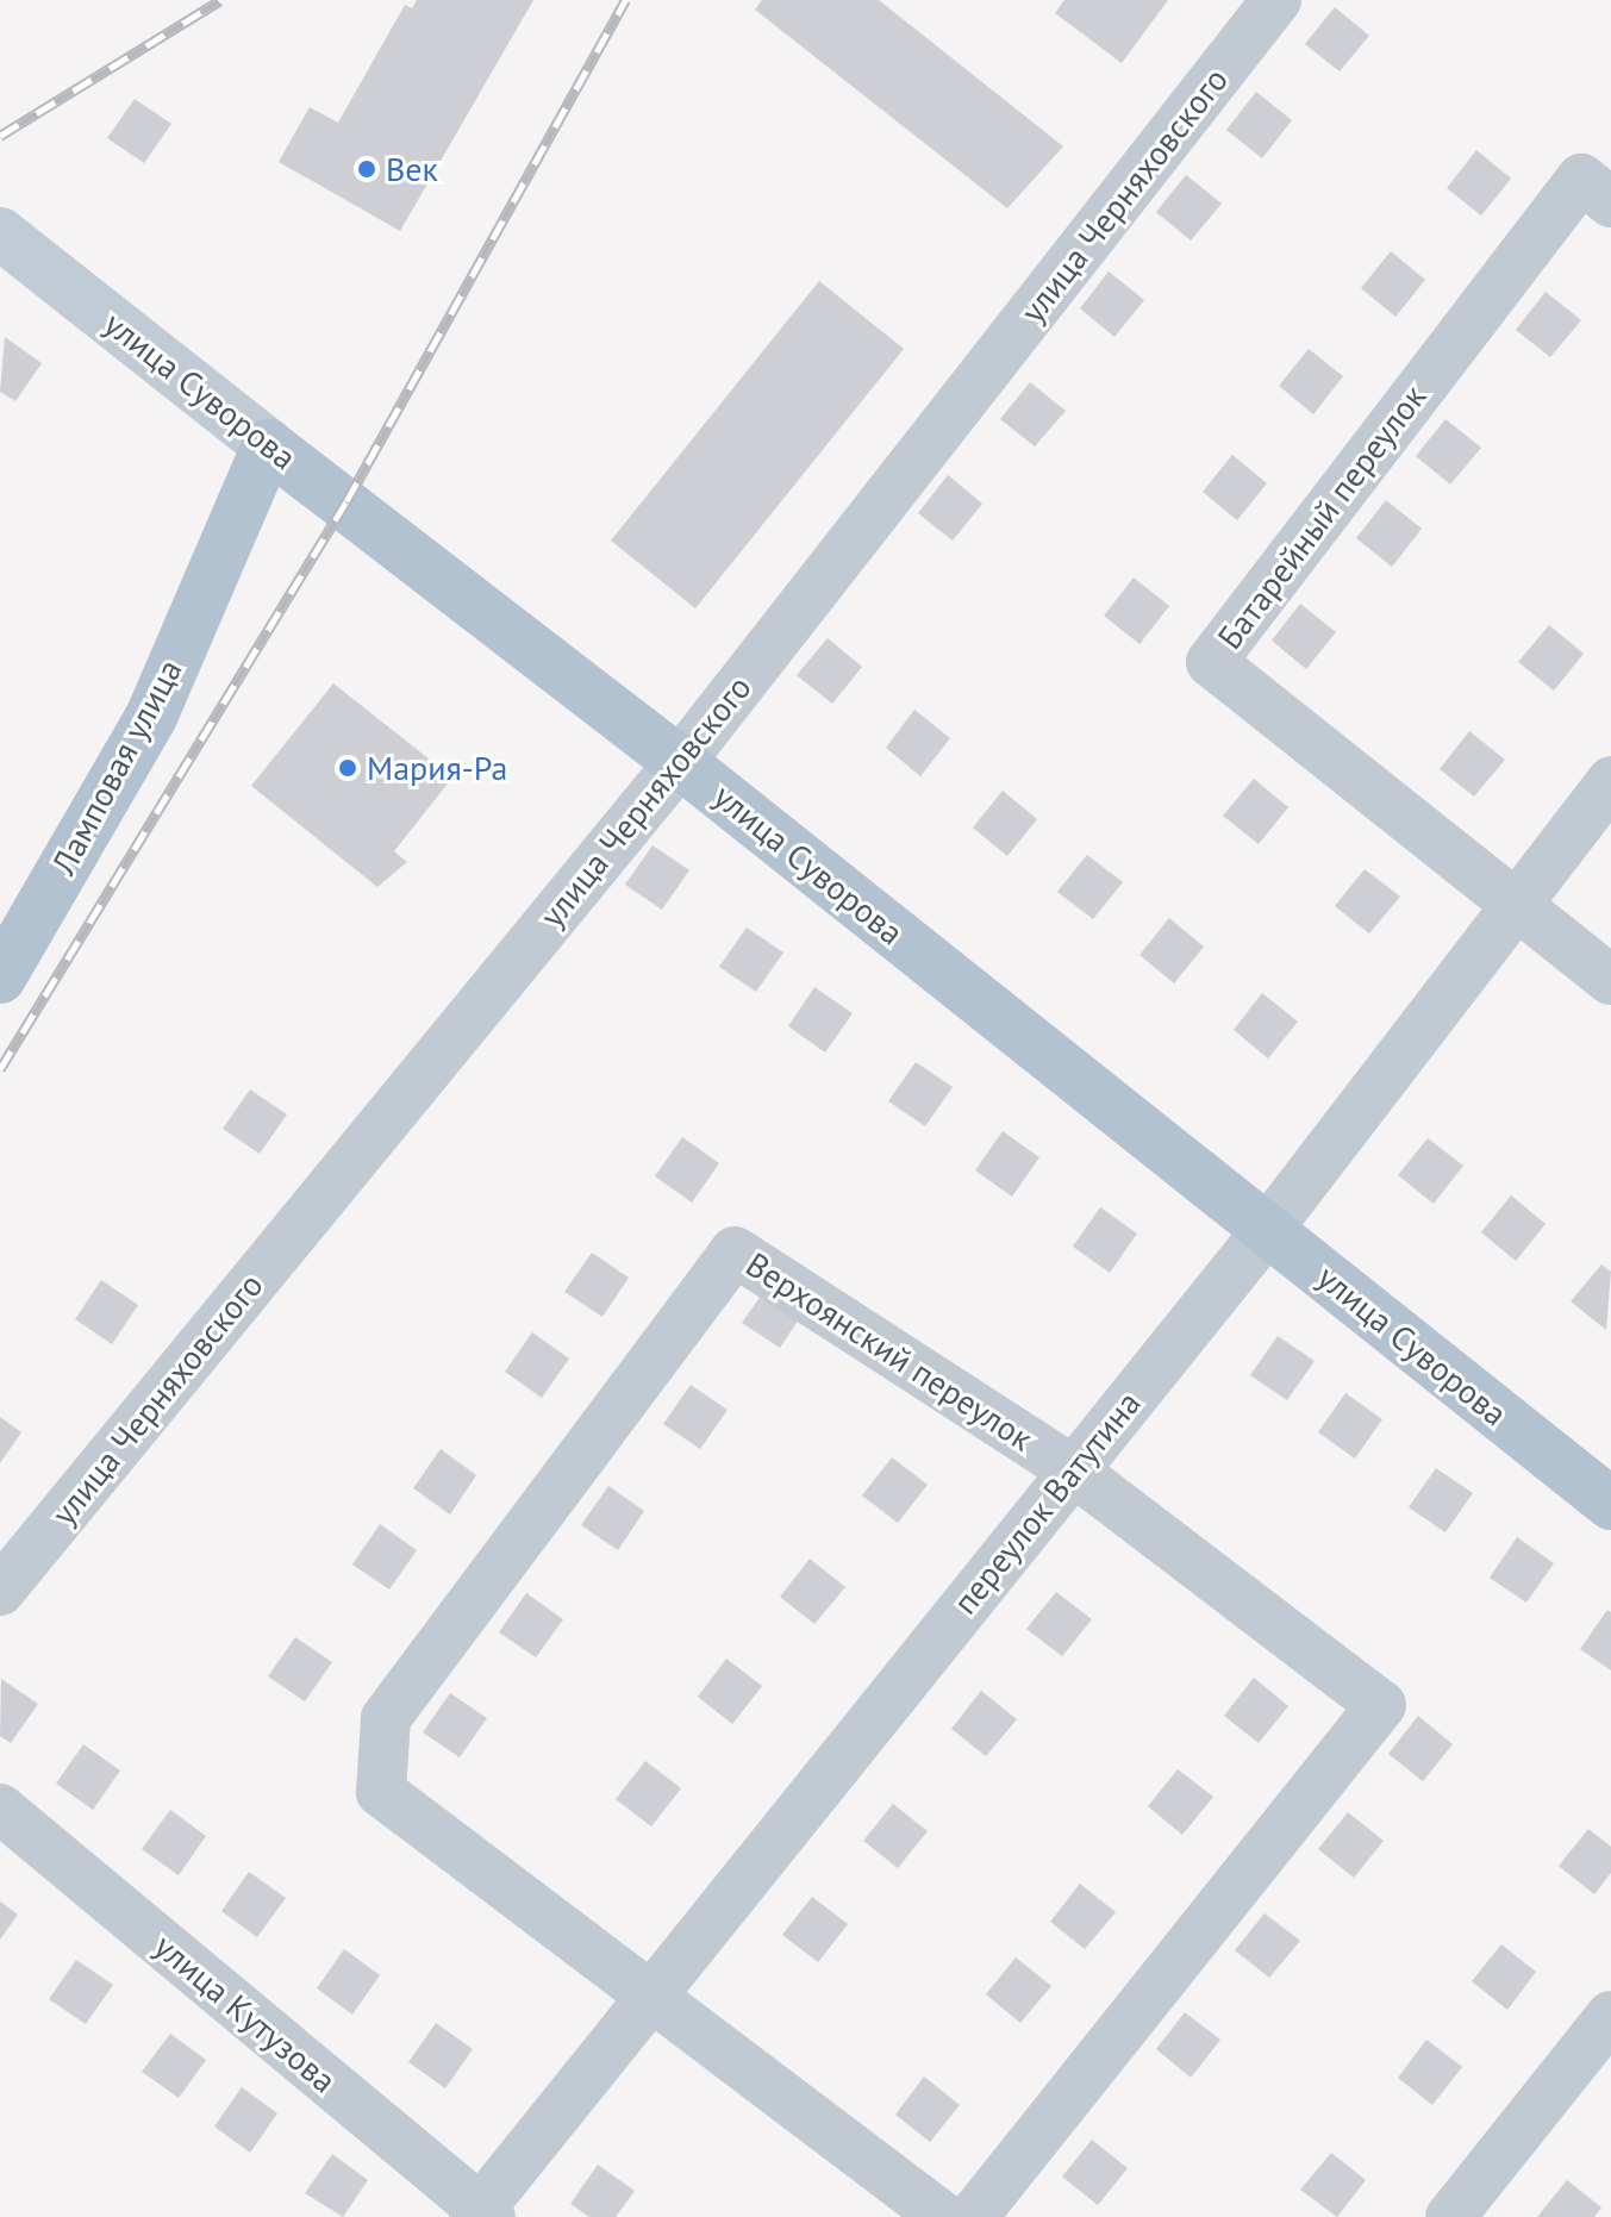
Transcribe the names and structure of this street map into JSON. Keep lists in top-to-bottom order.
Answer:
{
  "streets": {
    "main road": ["улица Суворова", "Ламповая улица"],
    "street": [
      "улица Черняховского",
      "Батарейный переулок",
      "Верхоянский переулок",
      "переулок Ватутина",
      "улица Кутузова"
    ]
  },
  "crossings": [
    ["улица Черняховского", "улица Суворова"],
    ["улица Суворова", "Ламповая улица"],
    ["улица Суворова", "переулок Ватутина"],
    ["Батарейный переулок", "переулок Ватутина"],
    ["Верхоянский переулок", "переулок Ватутина"],
    ["переулок Ватутина", "улица Кутузова"]
  ],
  "places": ["Век", "Мария-Ра"]
}
